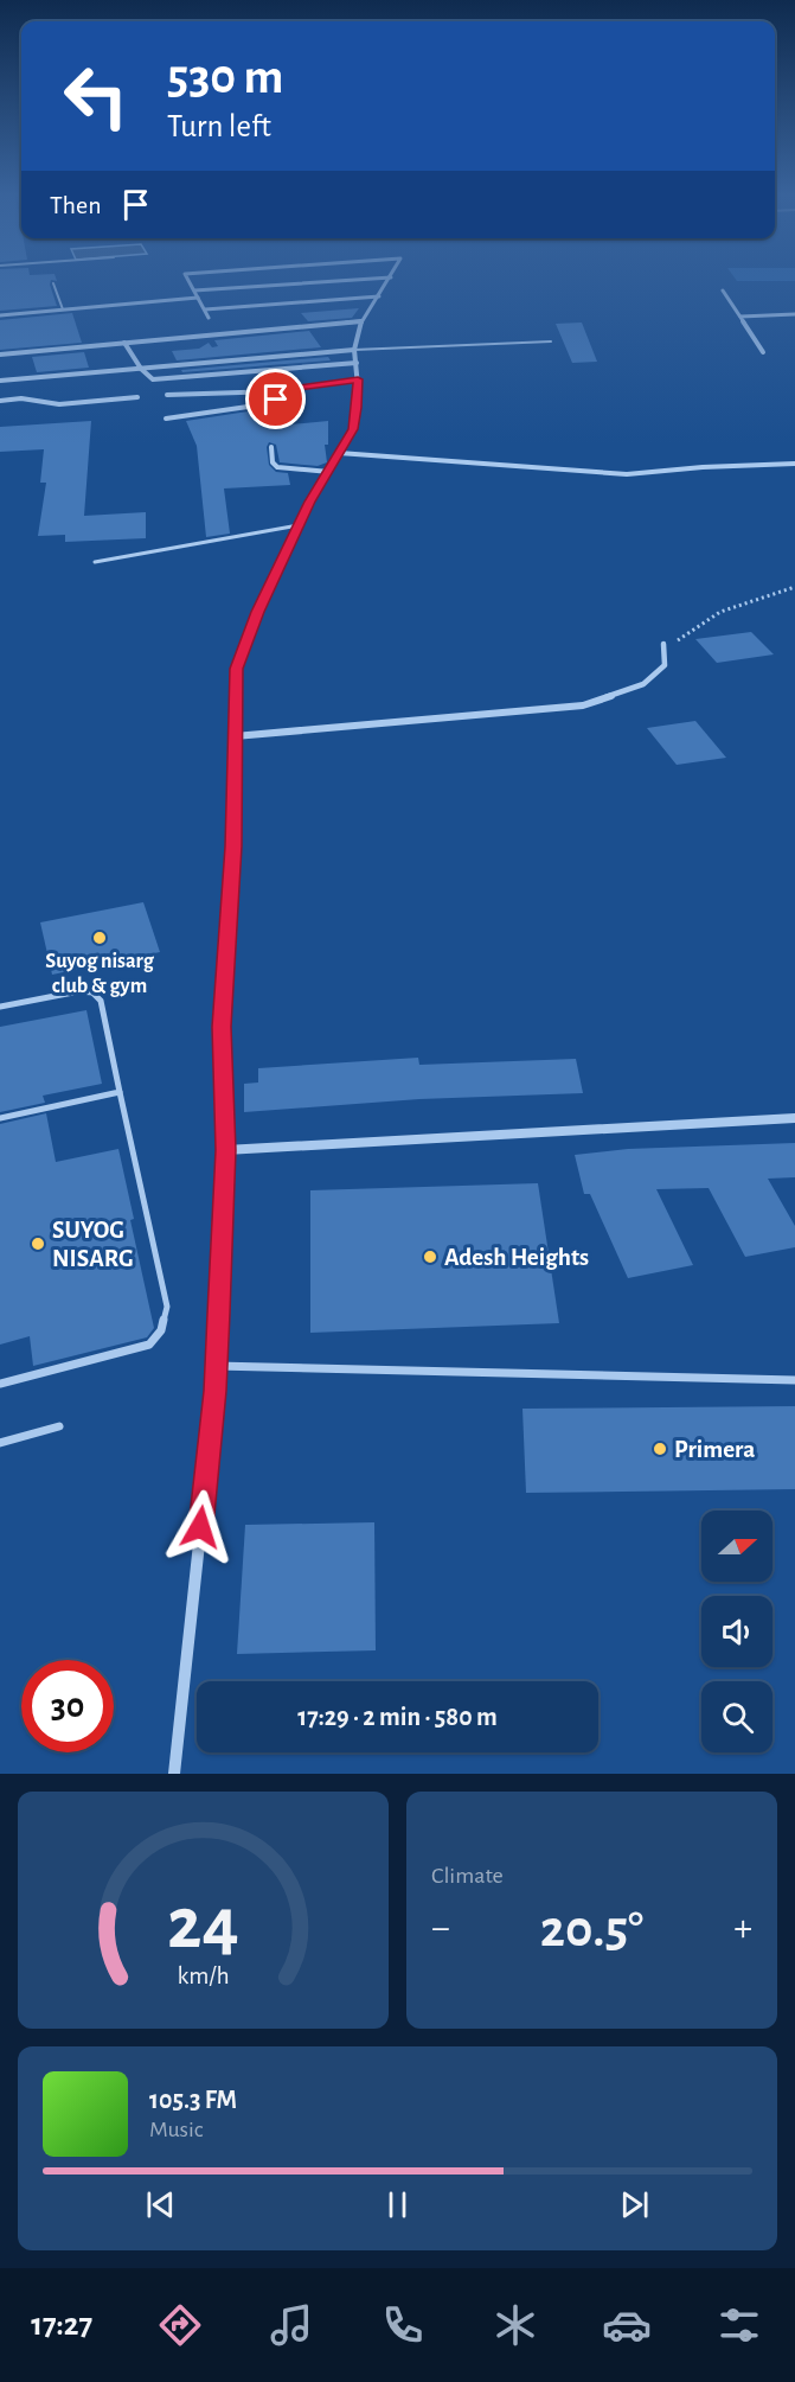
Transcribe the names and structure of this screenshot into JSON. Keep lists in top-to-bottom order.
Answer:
{
  "places": [
    "Suyog nisarg club & gym",
    "SUYOG NISARG",
    "Adesh Heights",
    "Primera"
  ],
  "north": "right",
  "page": {
    "turn": ["530 m", "Turn left"],
    "then": "Then",
    "limit": "30",
    "trip": "17:29 · 2 min · 580 m",
    "tile": "Climate",
    "heat": ["−", "20.5°", "+"],
    "song": ["105.3 FM", "Music"],
    "tabs": "17:27",
    "gauge": ["24", "km/h"]
  }
}
